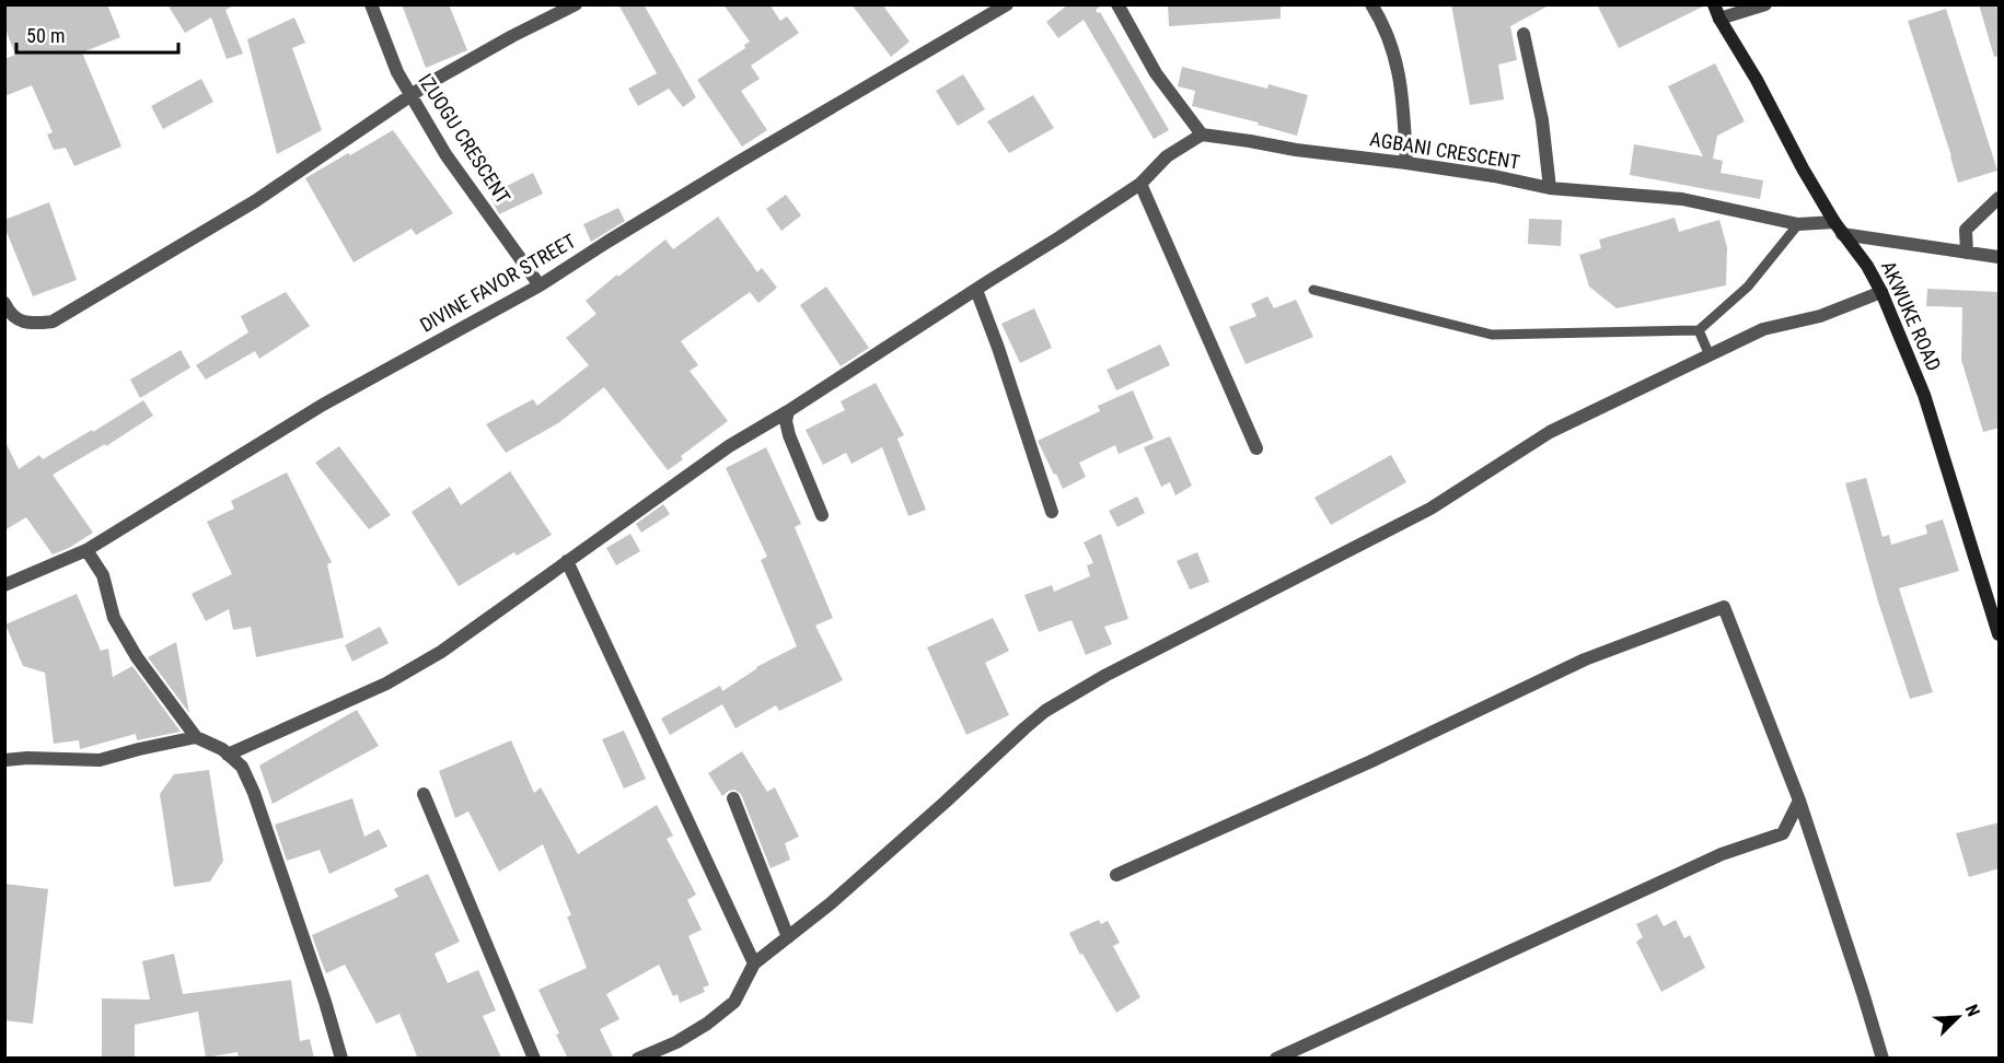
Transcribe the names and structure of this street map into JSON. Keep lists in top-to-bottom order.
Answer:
{
  "streets": {
    "main road": ["AKWUKE ROAD"],
    "street": ["IZUOGU CRESCENT", "AGBANI CRESCENT", "DIVINE FAVOR STREET"]
  },
  "crossings": [
    ["IZUOGU CRESCENT", "DIVINE FAVOR STREET"],
    ["AGBANI CRESCENT", "AKWUKE ROAD"]
  ],
  "scale_bar": "50 m",
  "north": "top right"
}
